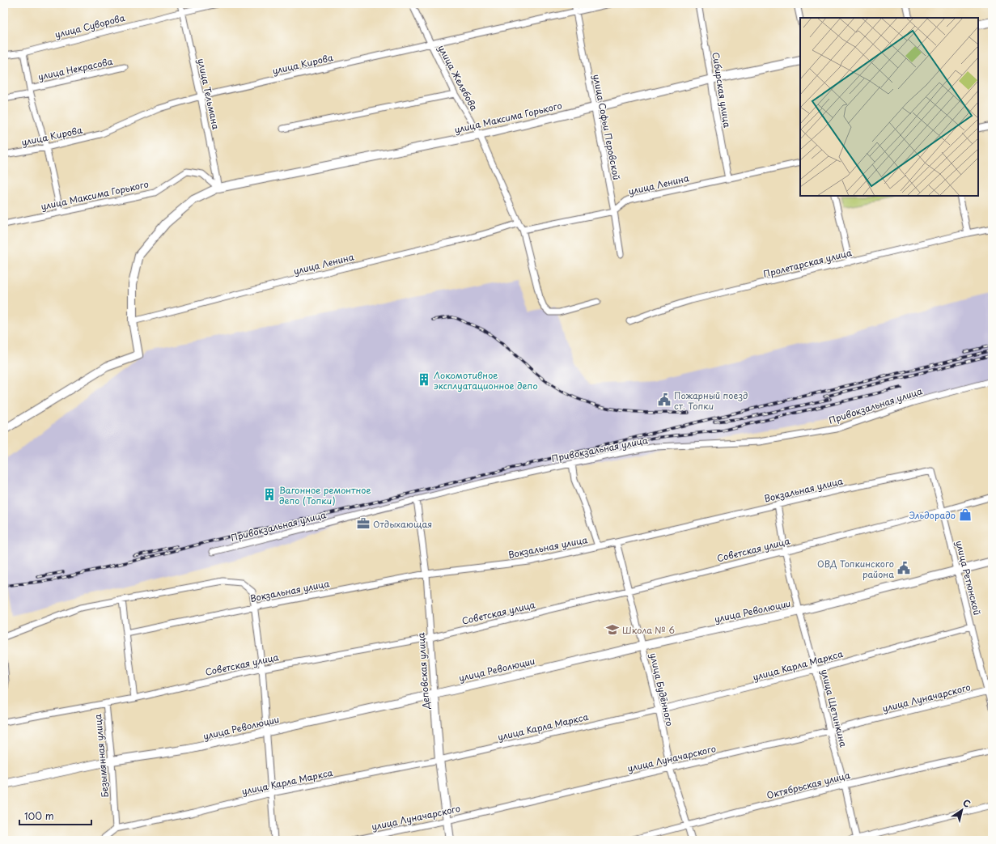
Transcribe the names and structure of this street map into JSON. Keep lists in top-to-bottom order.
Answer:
{
  "streets": {
    "street": [
      "улица Суворова",
      "улица Кирова",
      "улица Некрасова",
      "улица Желябова",
      "Сибирская улица",
      "улица Тельмана",
      "улица Максима Горького",
      "улица Софьи Перовской",
      "улица Ленина",
      "Пролетарская улица",
      "Привокзальная улица",
      "Вокзальная улица",
      "Советская улица",
      "улица Ретюнской",
      "улица Революции",
      "улица Карла Маркса",
      "Деповская улица",
      "улица Будённого",
      "улица Луначарского",
      "улица Щетинкина",
      "Безымянная улица",
      "Октябрьская улица"
    ]
  },
  "crossings": [
    ["улица Суворова", "улица Тельмана"],
    ["улица Кирова", "улица Желябова"],
    ["улица Кирова", "улица Тельмана"],
    ["улица Кирова", "улица Софьи Перовской"],
    ["улица Желябова", "улица Максима Горького"],
    ["улица Желябова", "улица Ленина"],
    ["Сибирская улица", "улица Максима Горького"],
    ["Сибирская улица", "улица Ленина"],
    ["улица Тельмана", "улица Максима Горького"],
    ["улица Максима Горького", "улица Софьи Перовской"],
    ["улица Максима Горького", "улица Ленина"],
    ["улица Софьи Перовской", "улица Ленина"],
    ["Привокзальная улица", "Деповская улица"],
    ["Вокзальная улица", "улица Ретюнской"],
    ["Вокзальная улица", "Деповская улица"],
    ["Вокзальная улица", "улица Будённого"],
    ["Вокзальная улица", "улица Щетинкина"],
    ["Советская улица", "улица Ретюнской"],
    ["Советская улица", "Деповская улица"],
    ["Советская улица", "улица Будённого"],
    ["Советская улица", "улица Щетинкина"],
    ["Советская улица", "Безымянная улица"],
    ["улица Ретюнской", "улица Революции"],
    ["улица Ретюнской", "улица Карла Маркса"],
    ["улица Ретюнской", "улица Луначарского"],
    ["улица Революции", "Деповская улица"],
    ["улица Революции", "улица Будённого"],
    ["улица Революции", "улица Щетинкина"],
    ["улица Революции", "Безымянная улица"],
    ["улица Карла Маркса", "Деповская улица"],
    ["улица Карла Маркса", "улица Будённого"],
    ["улица Карла Маркса", "улица Щетинкина"],
    ["улица Карла Маркса", "Безымянная улица"],
    ["Деповская улица", "улица Луначарского"],
    ["улица Будённого", "улица Луначарского"],
    ["улица Будённого", "Октябрьская улица"],
    ["улица Луначарского", "улица Щетинкина"],
    ["улица Щетинкина", "Октябрьская улица"]
  ],
  "places": {
    "building": ["Локомотивное эксплуатационное депо", "Вагонное ремонтное депо (Топки)"],
    "public building": ["Пожарный поезд ст. Топки", "ОВД Топкинского района"],
    "shop": ["Эльдорадо"],
    "office": ["Отдыхающая"],
    "school or university": ["Школа № 6"]
  },
  "scale_bar": "100 m",
  "north": "top right"
}
